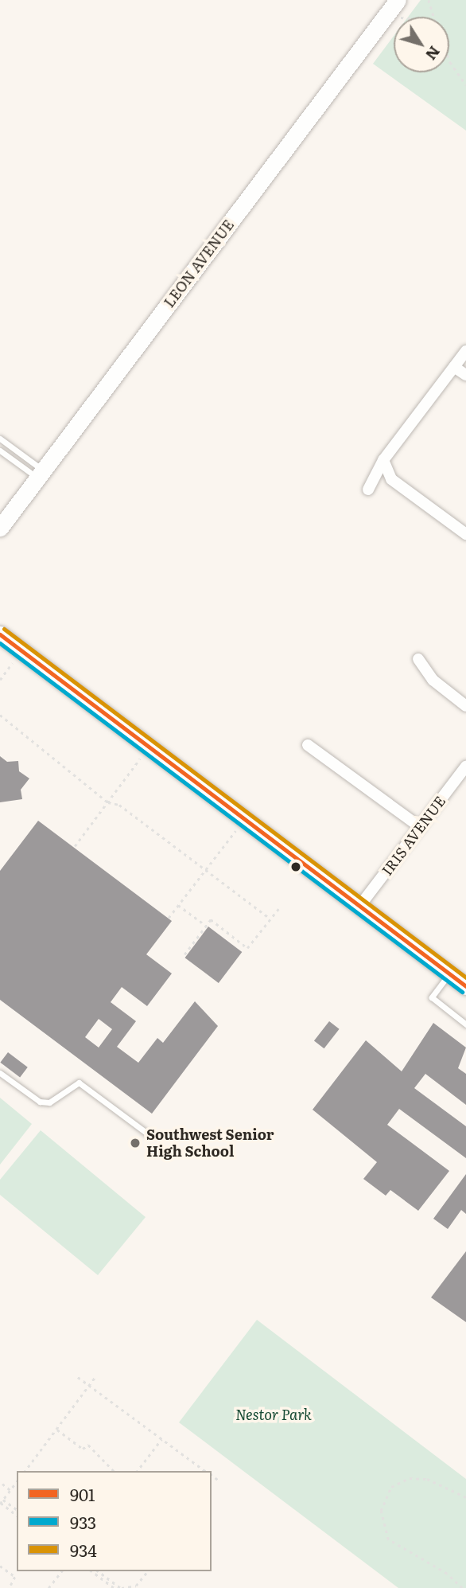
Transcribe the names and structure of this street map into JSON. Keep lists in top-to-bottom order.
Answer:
{
  "streets": {
    "street": ["LEON AVENUE", "IRIS AVENUE"]
  },
  "parks": ["Nestor Park"],
  "places": ["Southwest Senior High School"],
  "lines": ["transit line 934", "transit line 901", "transit line 933"],
  "legend": ["901", "933", "934"],
  "north": "bottom right"
}
